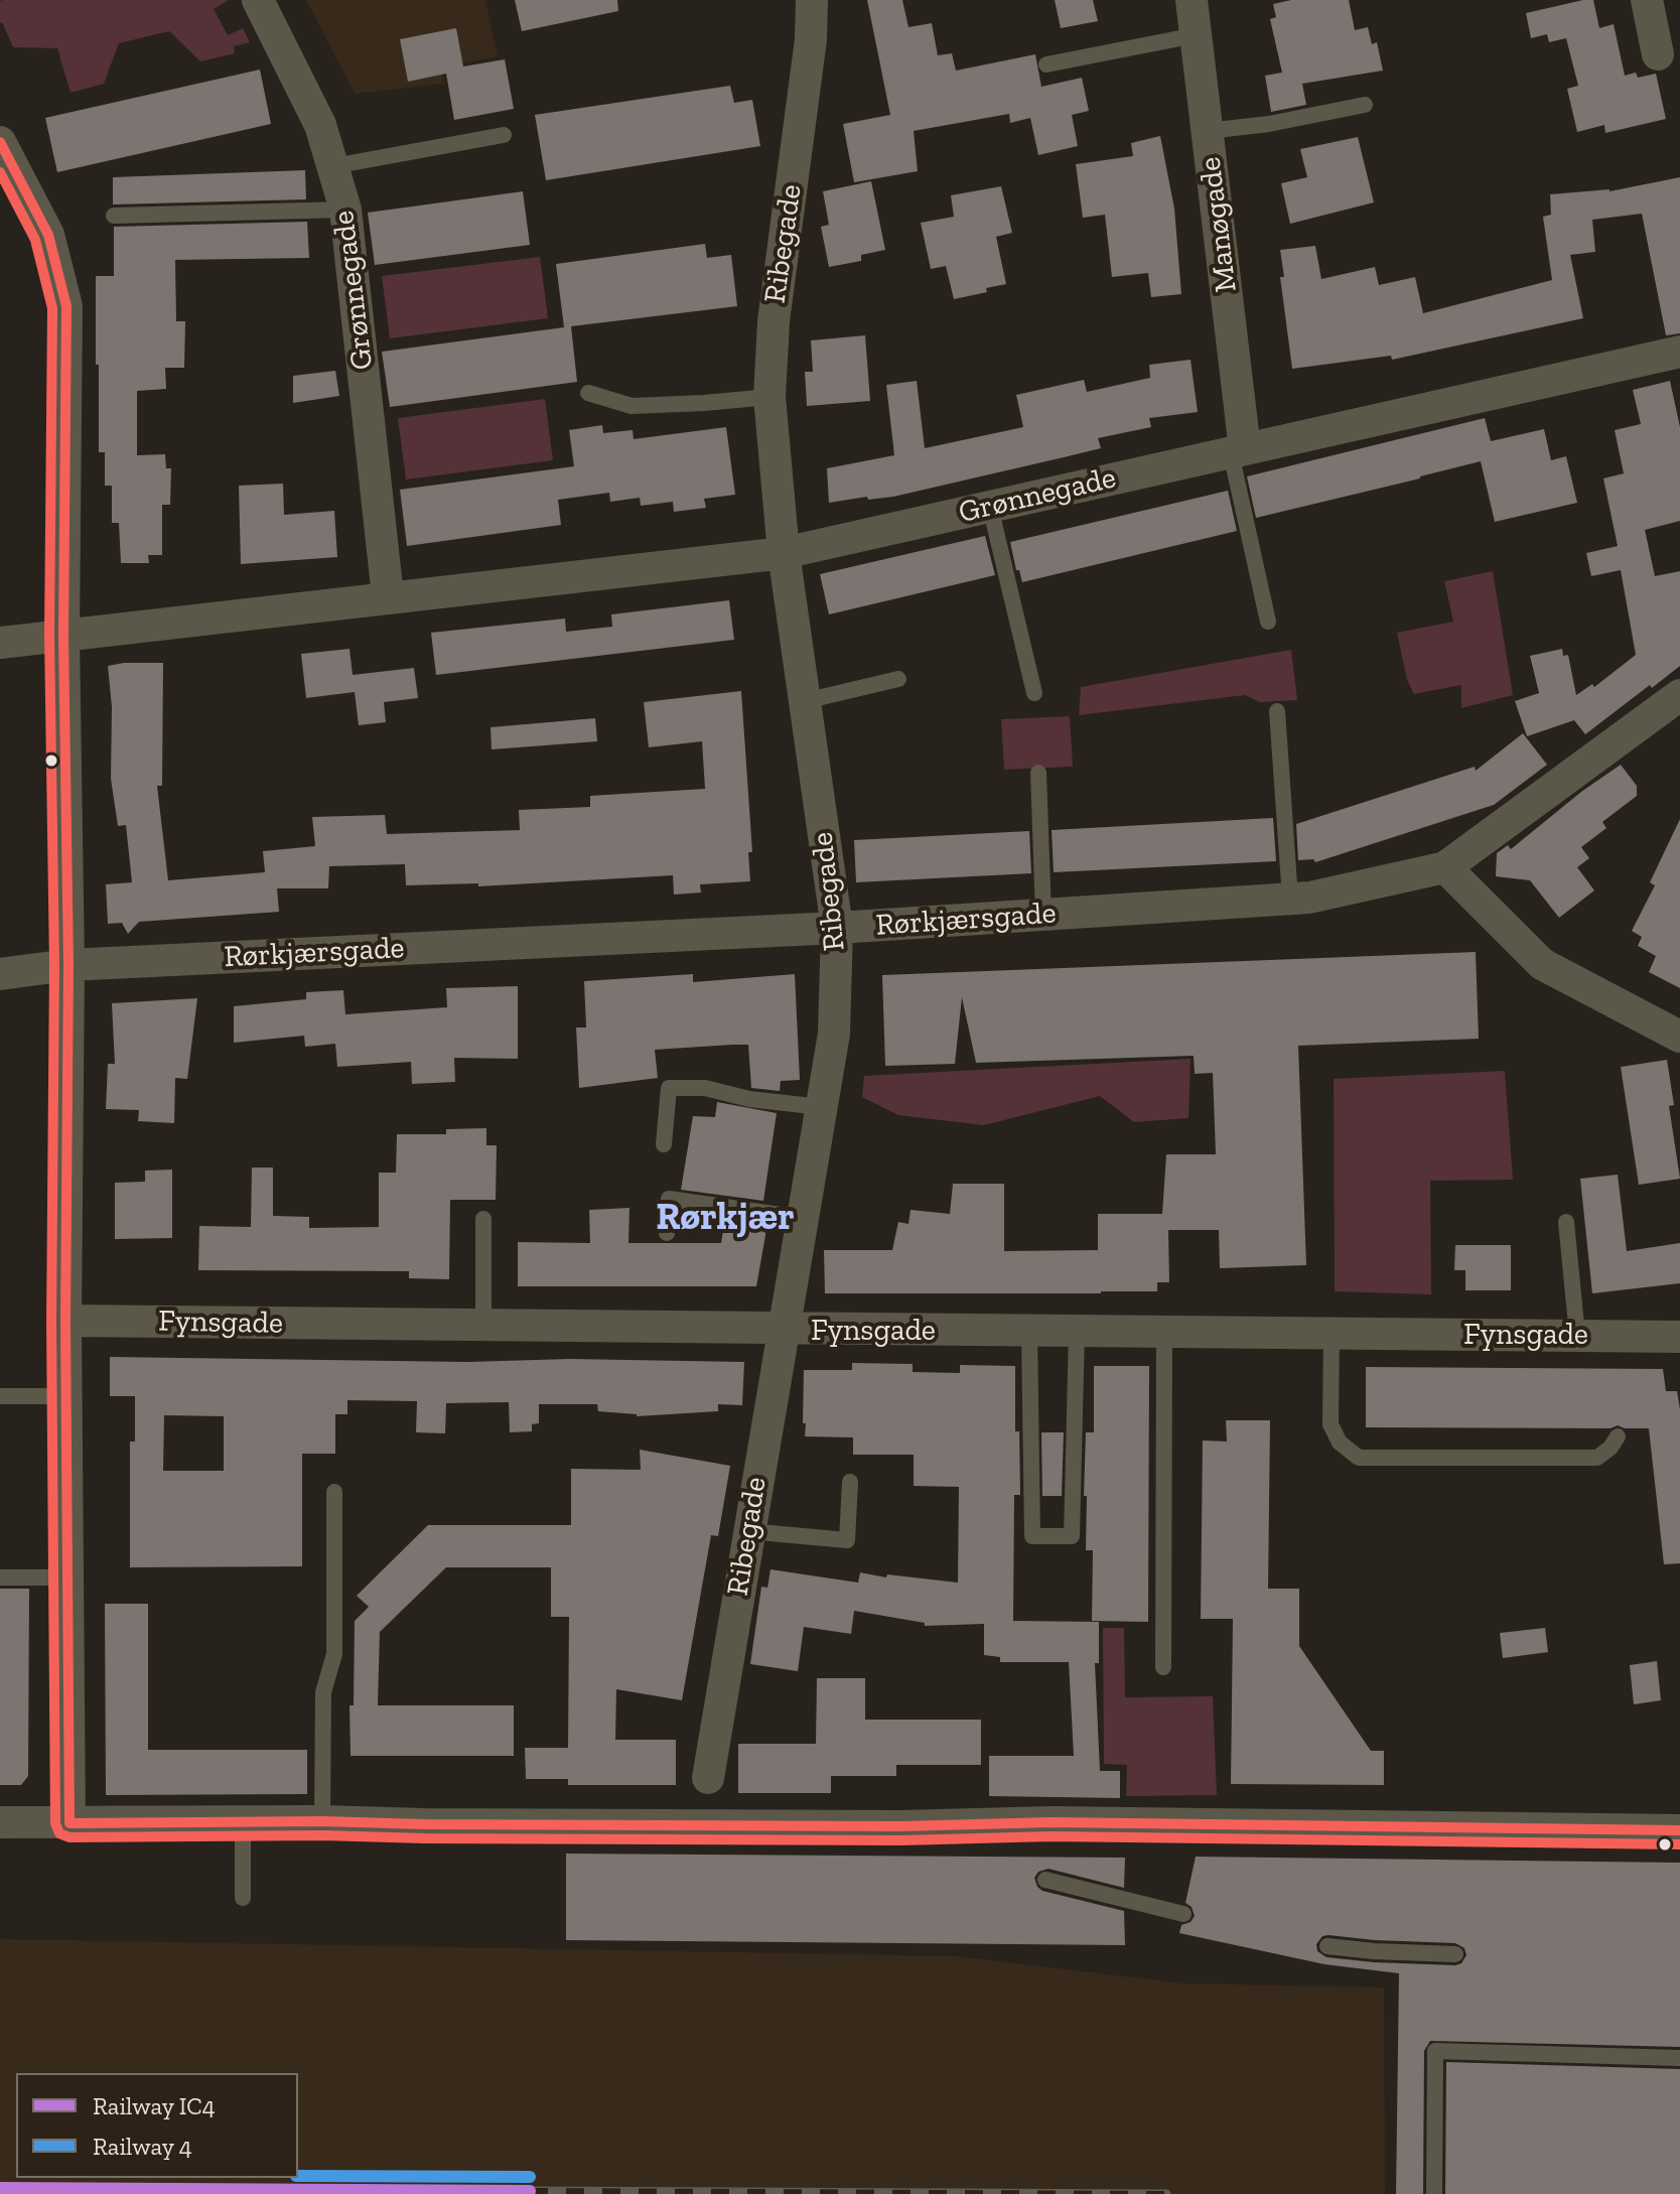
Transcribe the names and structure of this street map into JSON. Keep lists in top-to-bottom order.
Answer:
{
  "streets": {
    "street": [
      "Manøgade",
      "Ribegade",
      "Grønnegade",
      "Rørkjærsgade",
      "Fynsgade"
    ]
  },
  "crossings": [
    ["Manøgade", "Grønnegade"],
    ["Ribegade", "Grønnegade"],
    ["Ribegade", "Rørkjærsgade"],
    ["Ribegade", "Fynsgade"]
  ],
  "districts": ["Rørkjær"],
  "lines": ["rail line 4", "rail line IC4"],
  "legend": ["Railway IC4", "Railway 4"]
}
